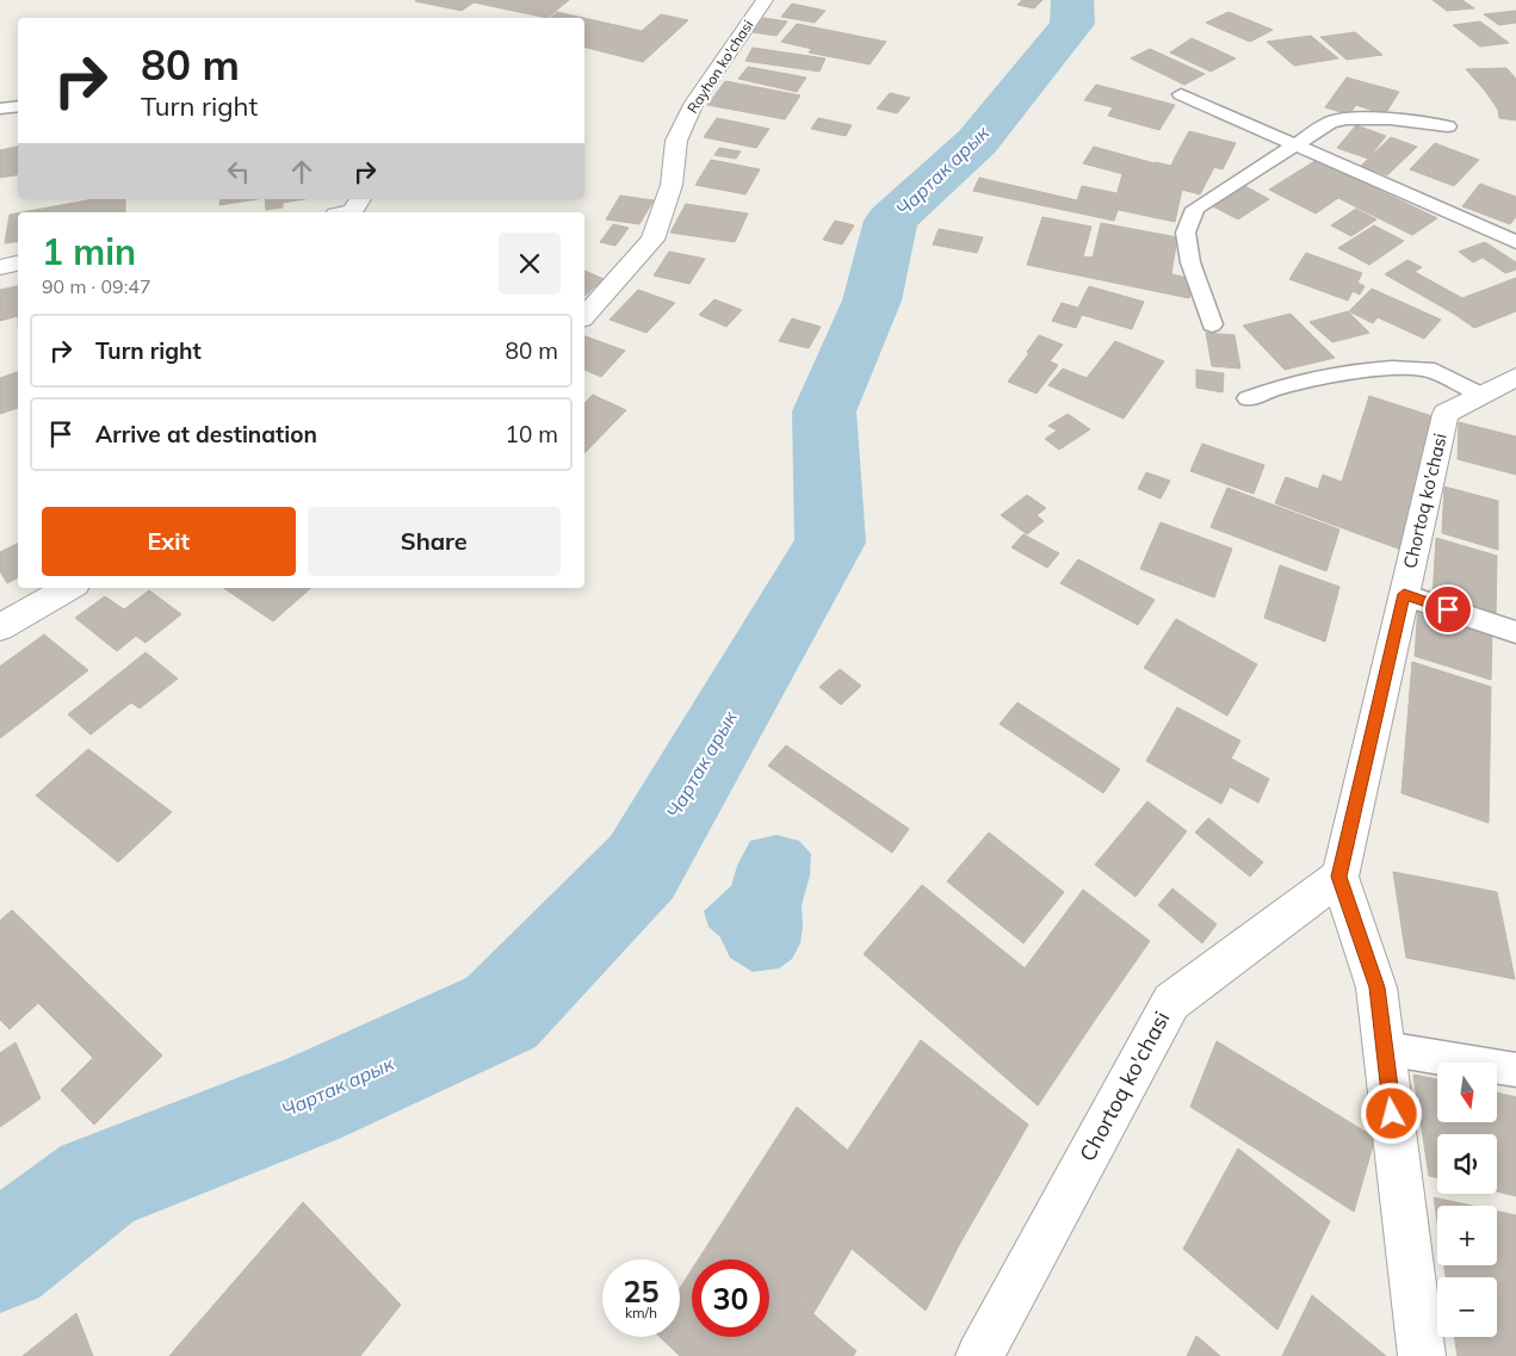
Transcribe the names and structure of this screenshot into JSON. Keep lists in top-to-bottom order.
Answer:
{
  "streets": {
    "street": ["Rayhon ko'chasi", "Chortoq ko'chasi"]
  },
  "water": ["Чартак арык"],
  "north": "bottom",
  "page": {
    "turn": ["80 m", "Turn right"],
    "heading": ["1 min", "90 m · 09:47"],
    "list": [
      {
        "name": "Turn right",
        "value": "80 m"
      },
      {
        "name": "Arrive at destination",
        "value": "10 m"
      }
    ],
    "buttons": ["Exit", "Share"],
    "map_buttons": ["+", "−"],
    "speed": "25 km/h",
    "limit": "30"
  }
}
